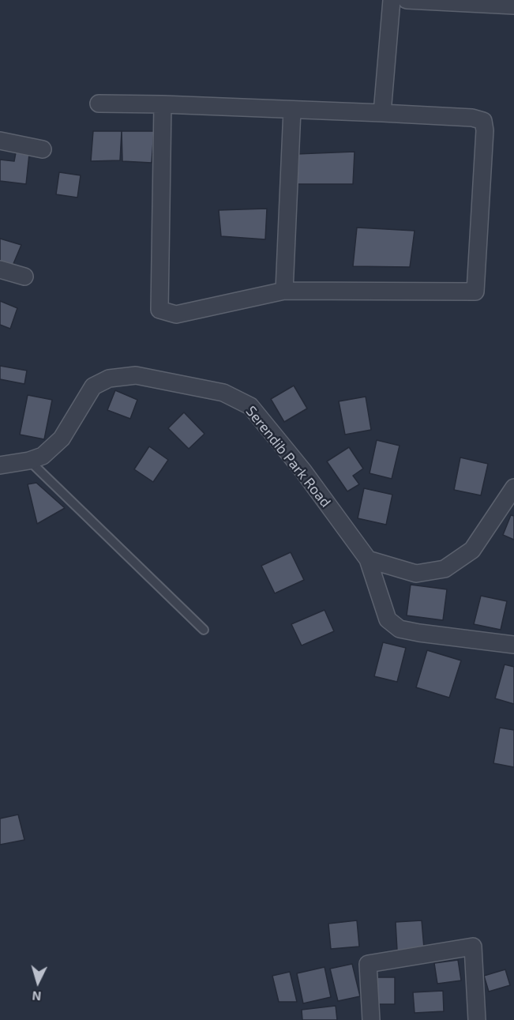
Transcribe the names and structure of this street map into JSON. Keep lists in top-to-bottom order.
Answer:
{
  "streets": {
    "street": ["Serendib Park Road"]
  },
  "north": "bottom"
}
